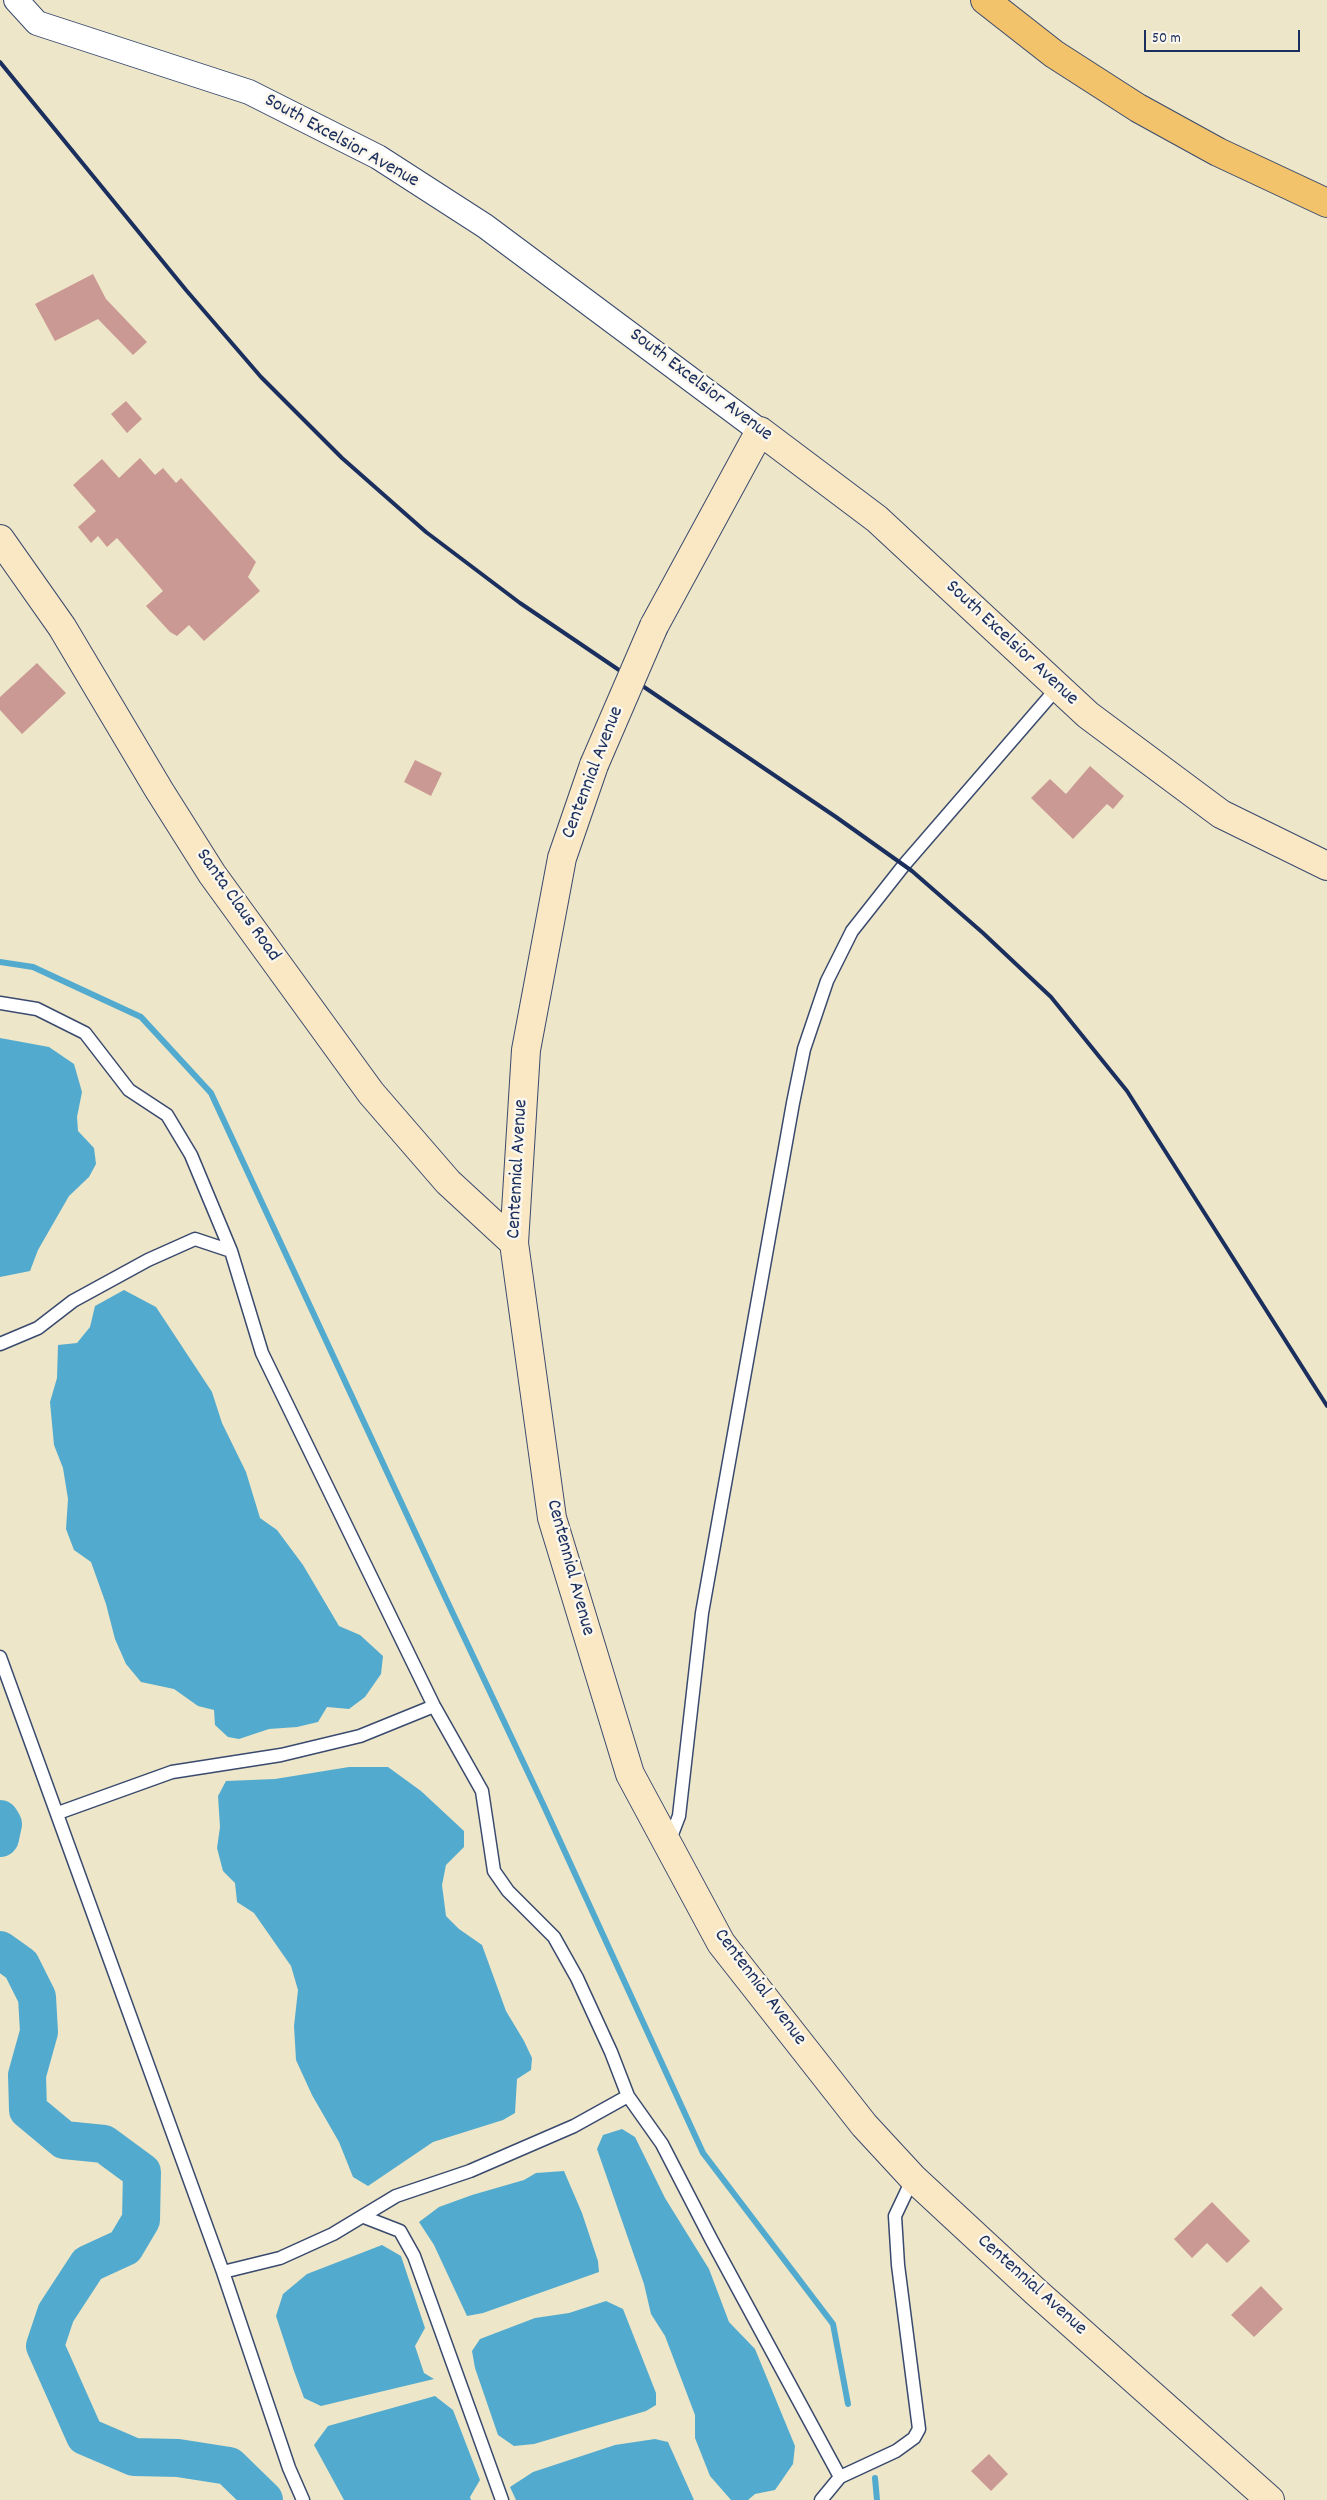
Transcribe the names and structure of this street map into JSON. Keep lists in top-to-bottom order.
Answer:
{
  "streets": {
    "street": ["South Excelsior Avenue", "Centennial Avenue", "Santa Claus Road"]
  },
  "crossings": [
    ["South Excelsior Avenue", "Centennial Avenue"],
    ["Centennial Avenue", "Santa Claus Road"]
  ],
  "scale_bar": "50 m"
}
